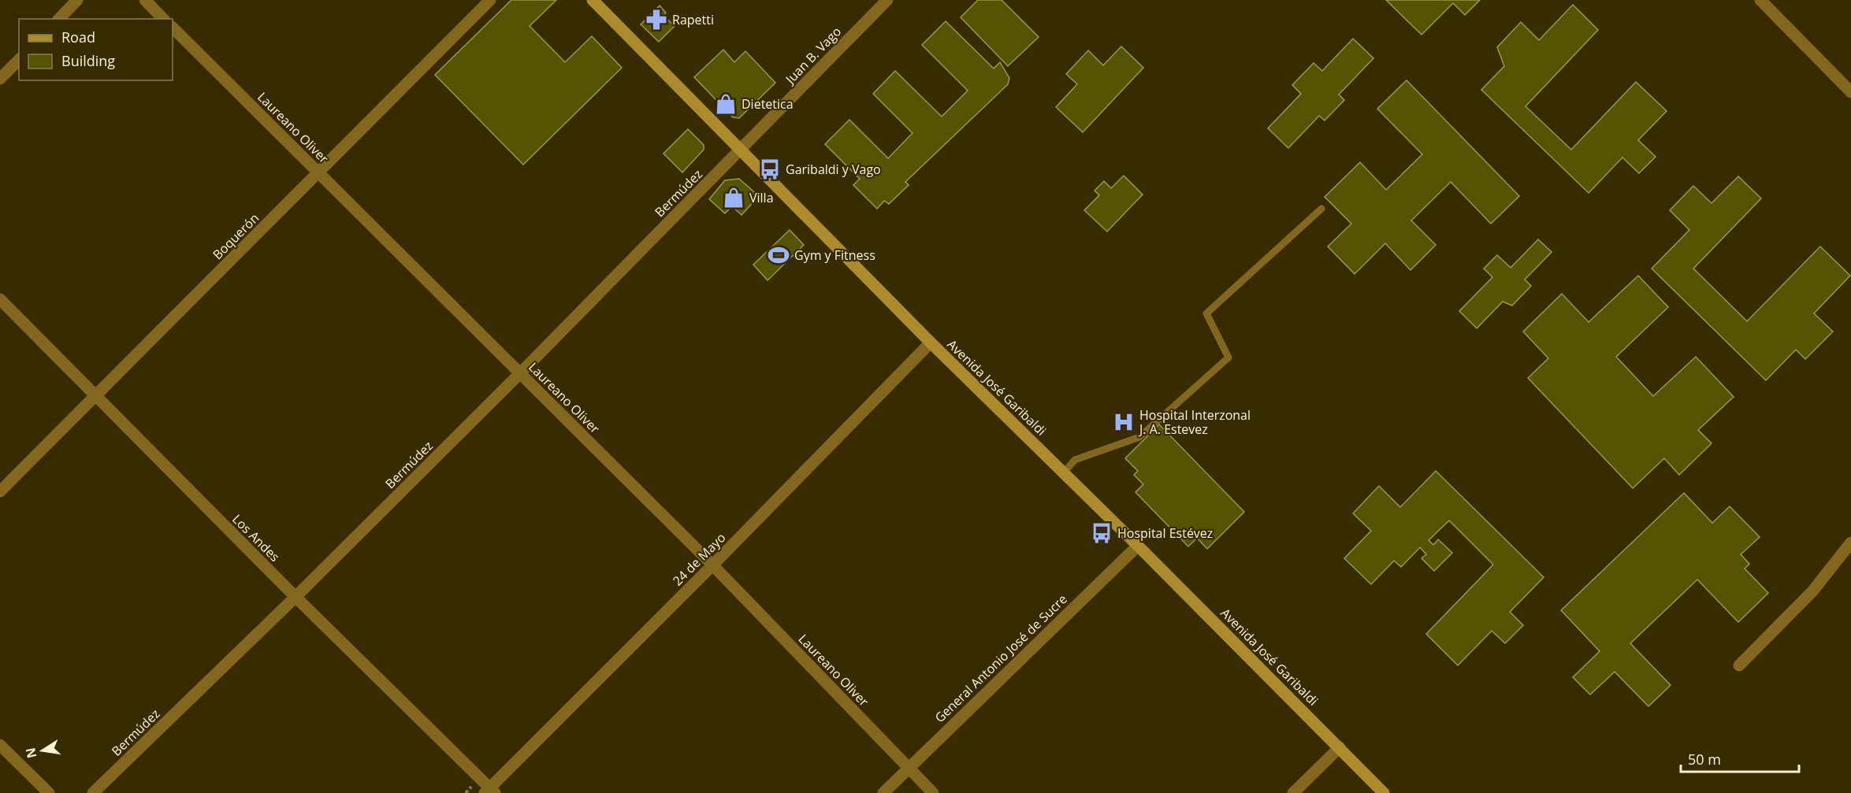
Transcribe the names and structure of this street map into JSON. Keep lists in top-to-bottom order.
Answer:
{
  "streets": {
    "main road": ["Avenida José Garibaldi"],
    "street": [
      "Juan B. Vago",
      "Laureano Oliver",
      "Bermúdez",
      "Boquerón",
      "Los Andes",
      "24 de Mayo",
      "General Antonio José de Sucre"
    ]
  },
  "crossings": [
    ["Juan B. Vago", "Bermúdez"],
    ["Juan B. Vago", "Avenida José Garibaldi"],
    ["Laureano Oliver", "Bermúdez"],
    ["Laureano Oliver", "Boquerón"],
    ["Laureano Oliver", "24 de Mayo"],
    ["Laureano Oliver", "General Antonio José de Sucre"],
    ["Bermúdez", "Avenida José Garibaldi"],
    ["Bermúdez", "Los Andes"],
    ["Boquerón", "Los Andes"],
    ["Avenida José Garibaldi", "24 de Mayo"],
    ["Avenida José Garibaldi", "General Antonio José de Sucre"],
    ["Los Andes", "24 de Mayo"]
  ],
  "places": {
    "pharmacy": ["Rapetti"],
    "shop": ["Dietetica", "Villa"],
    "bus stop": ["Garibaldi y Vago", "Hospital Estévez"],
    "sports": ["Gym y Fitness"],
    "hospital": ["Hospital Interzonal J. A. Estevez"]
  },
  "legend": ["Road", "Building"],
  "scale_bar": "50 m",
  "north": "left"
}
